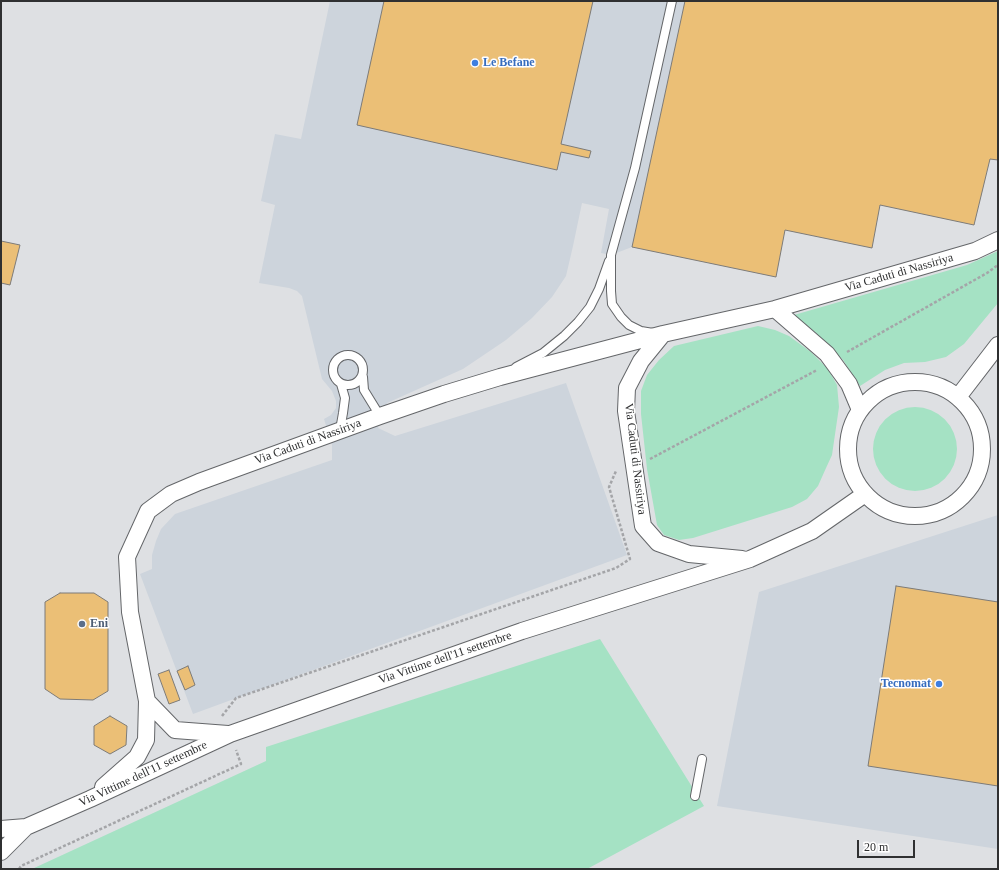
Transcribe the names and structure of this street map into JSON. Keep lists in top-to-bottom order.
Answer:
{
  "streets": {
    "street": ["Via Caduti di Nassiriya", "Via Vittime dell'11 settembre"]
  },
  "crossings": [
    ["Via Caduti di Nassiriya", "Via Vittime dell'11 settembre"]
  ],
  "places": ["Le Befane", "Eni", "Tecnomat"],
  "scale_bar": "20 m"
}
